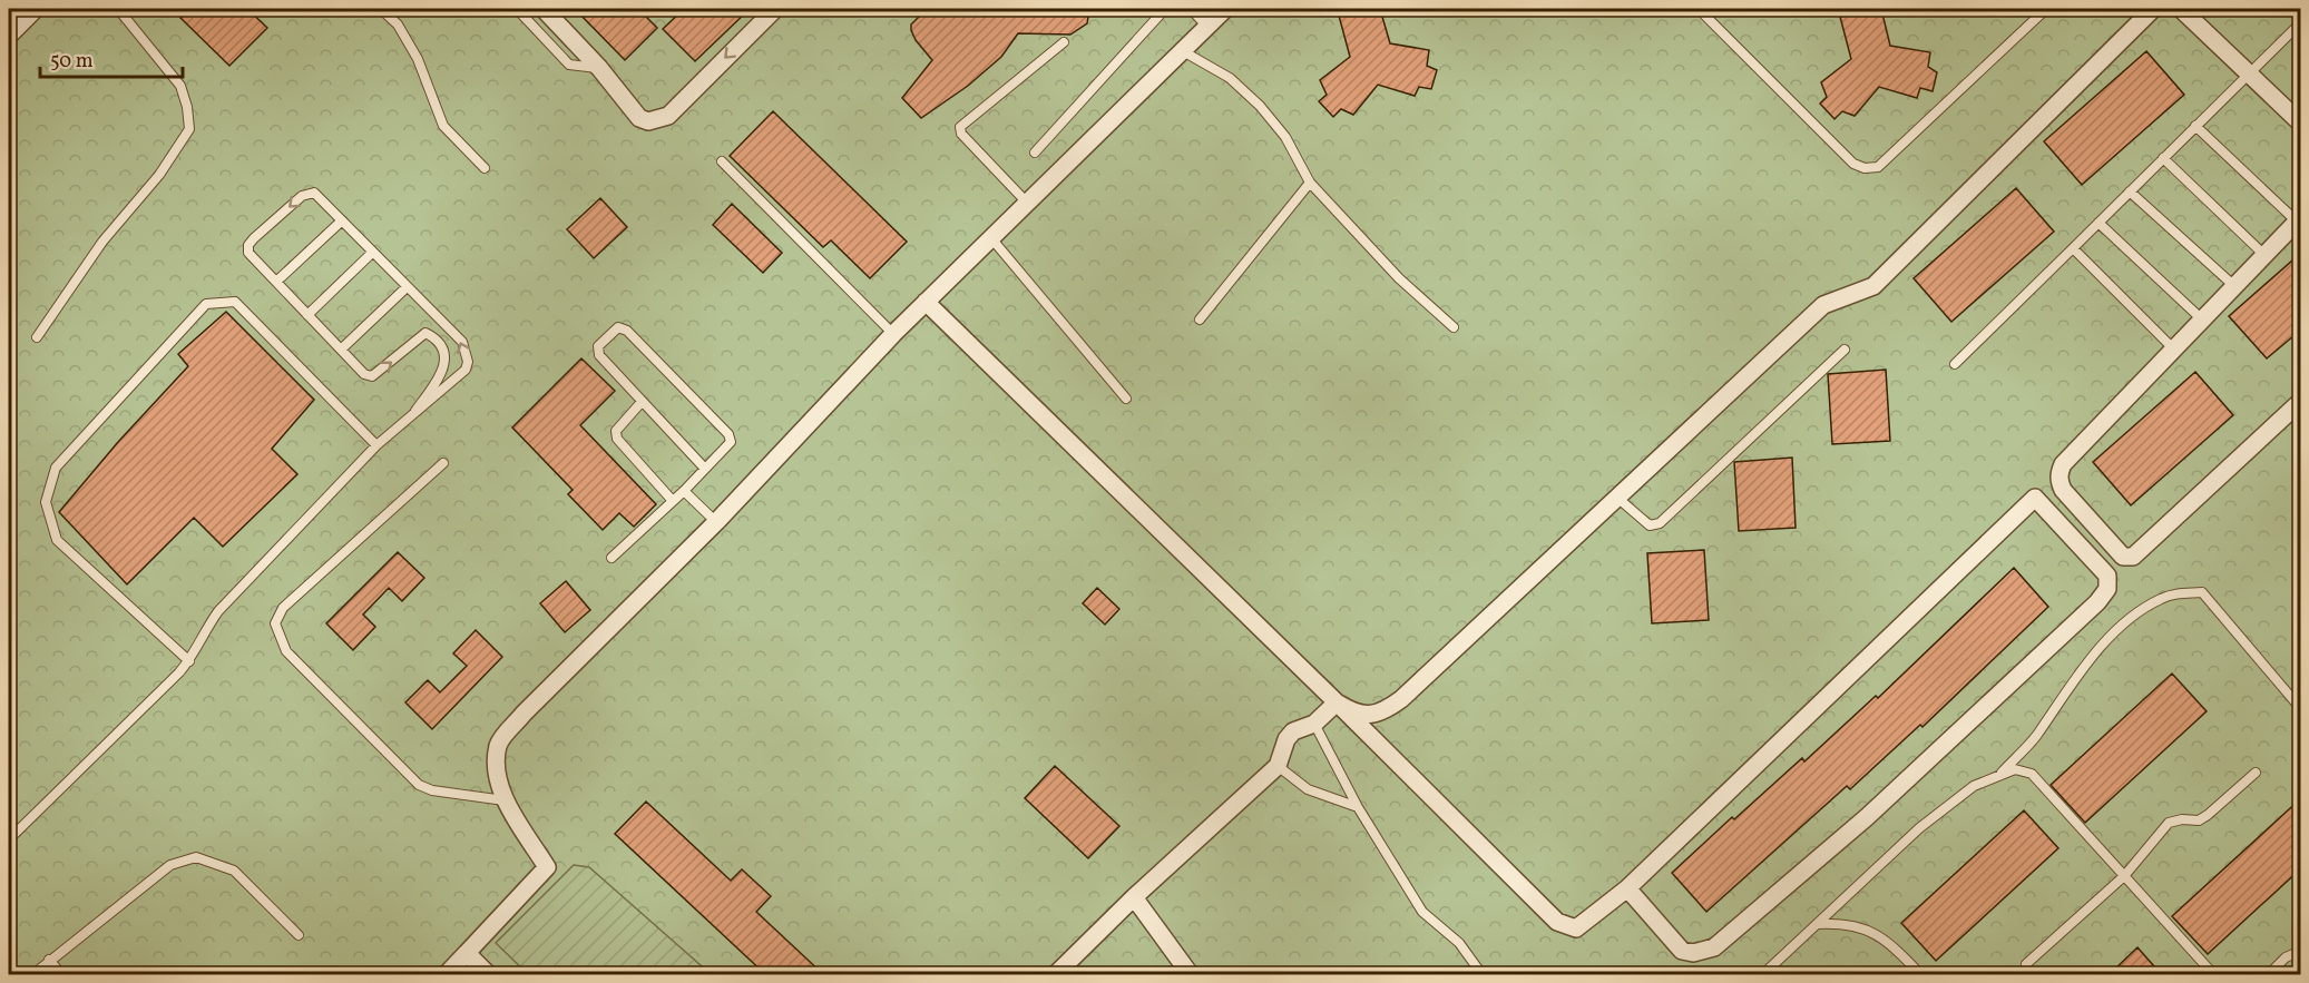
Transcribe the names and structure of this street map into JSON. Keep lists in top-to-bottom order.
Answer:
{
  "scale_bar": "50 m"
}
